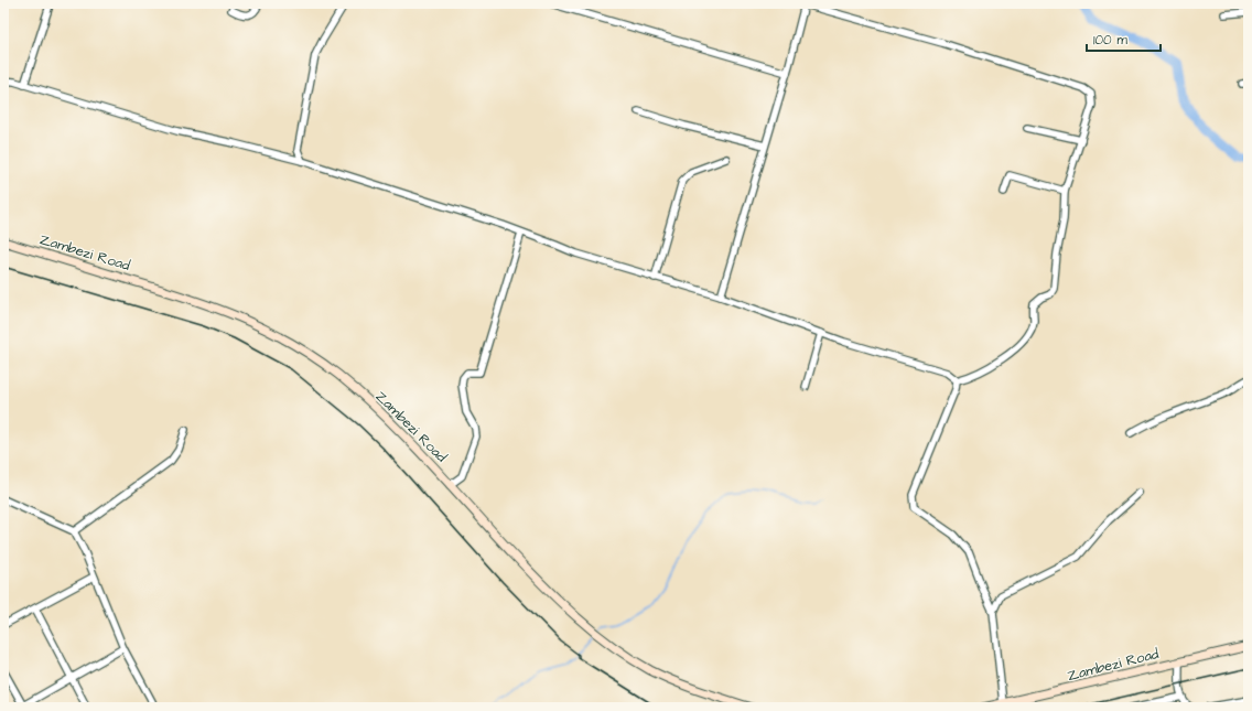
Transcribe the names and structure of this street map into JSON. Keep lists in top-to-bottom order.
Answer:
{
  "streets": {
    "main road": ["Zambezi Road"]
  },
  "scale_bar": "100 m"
}
